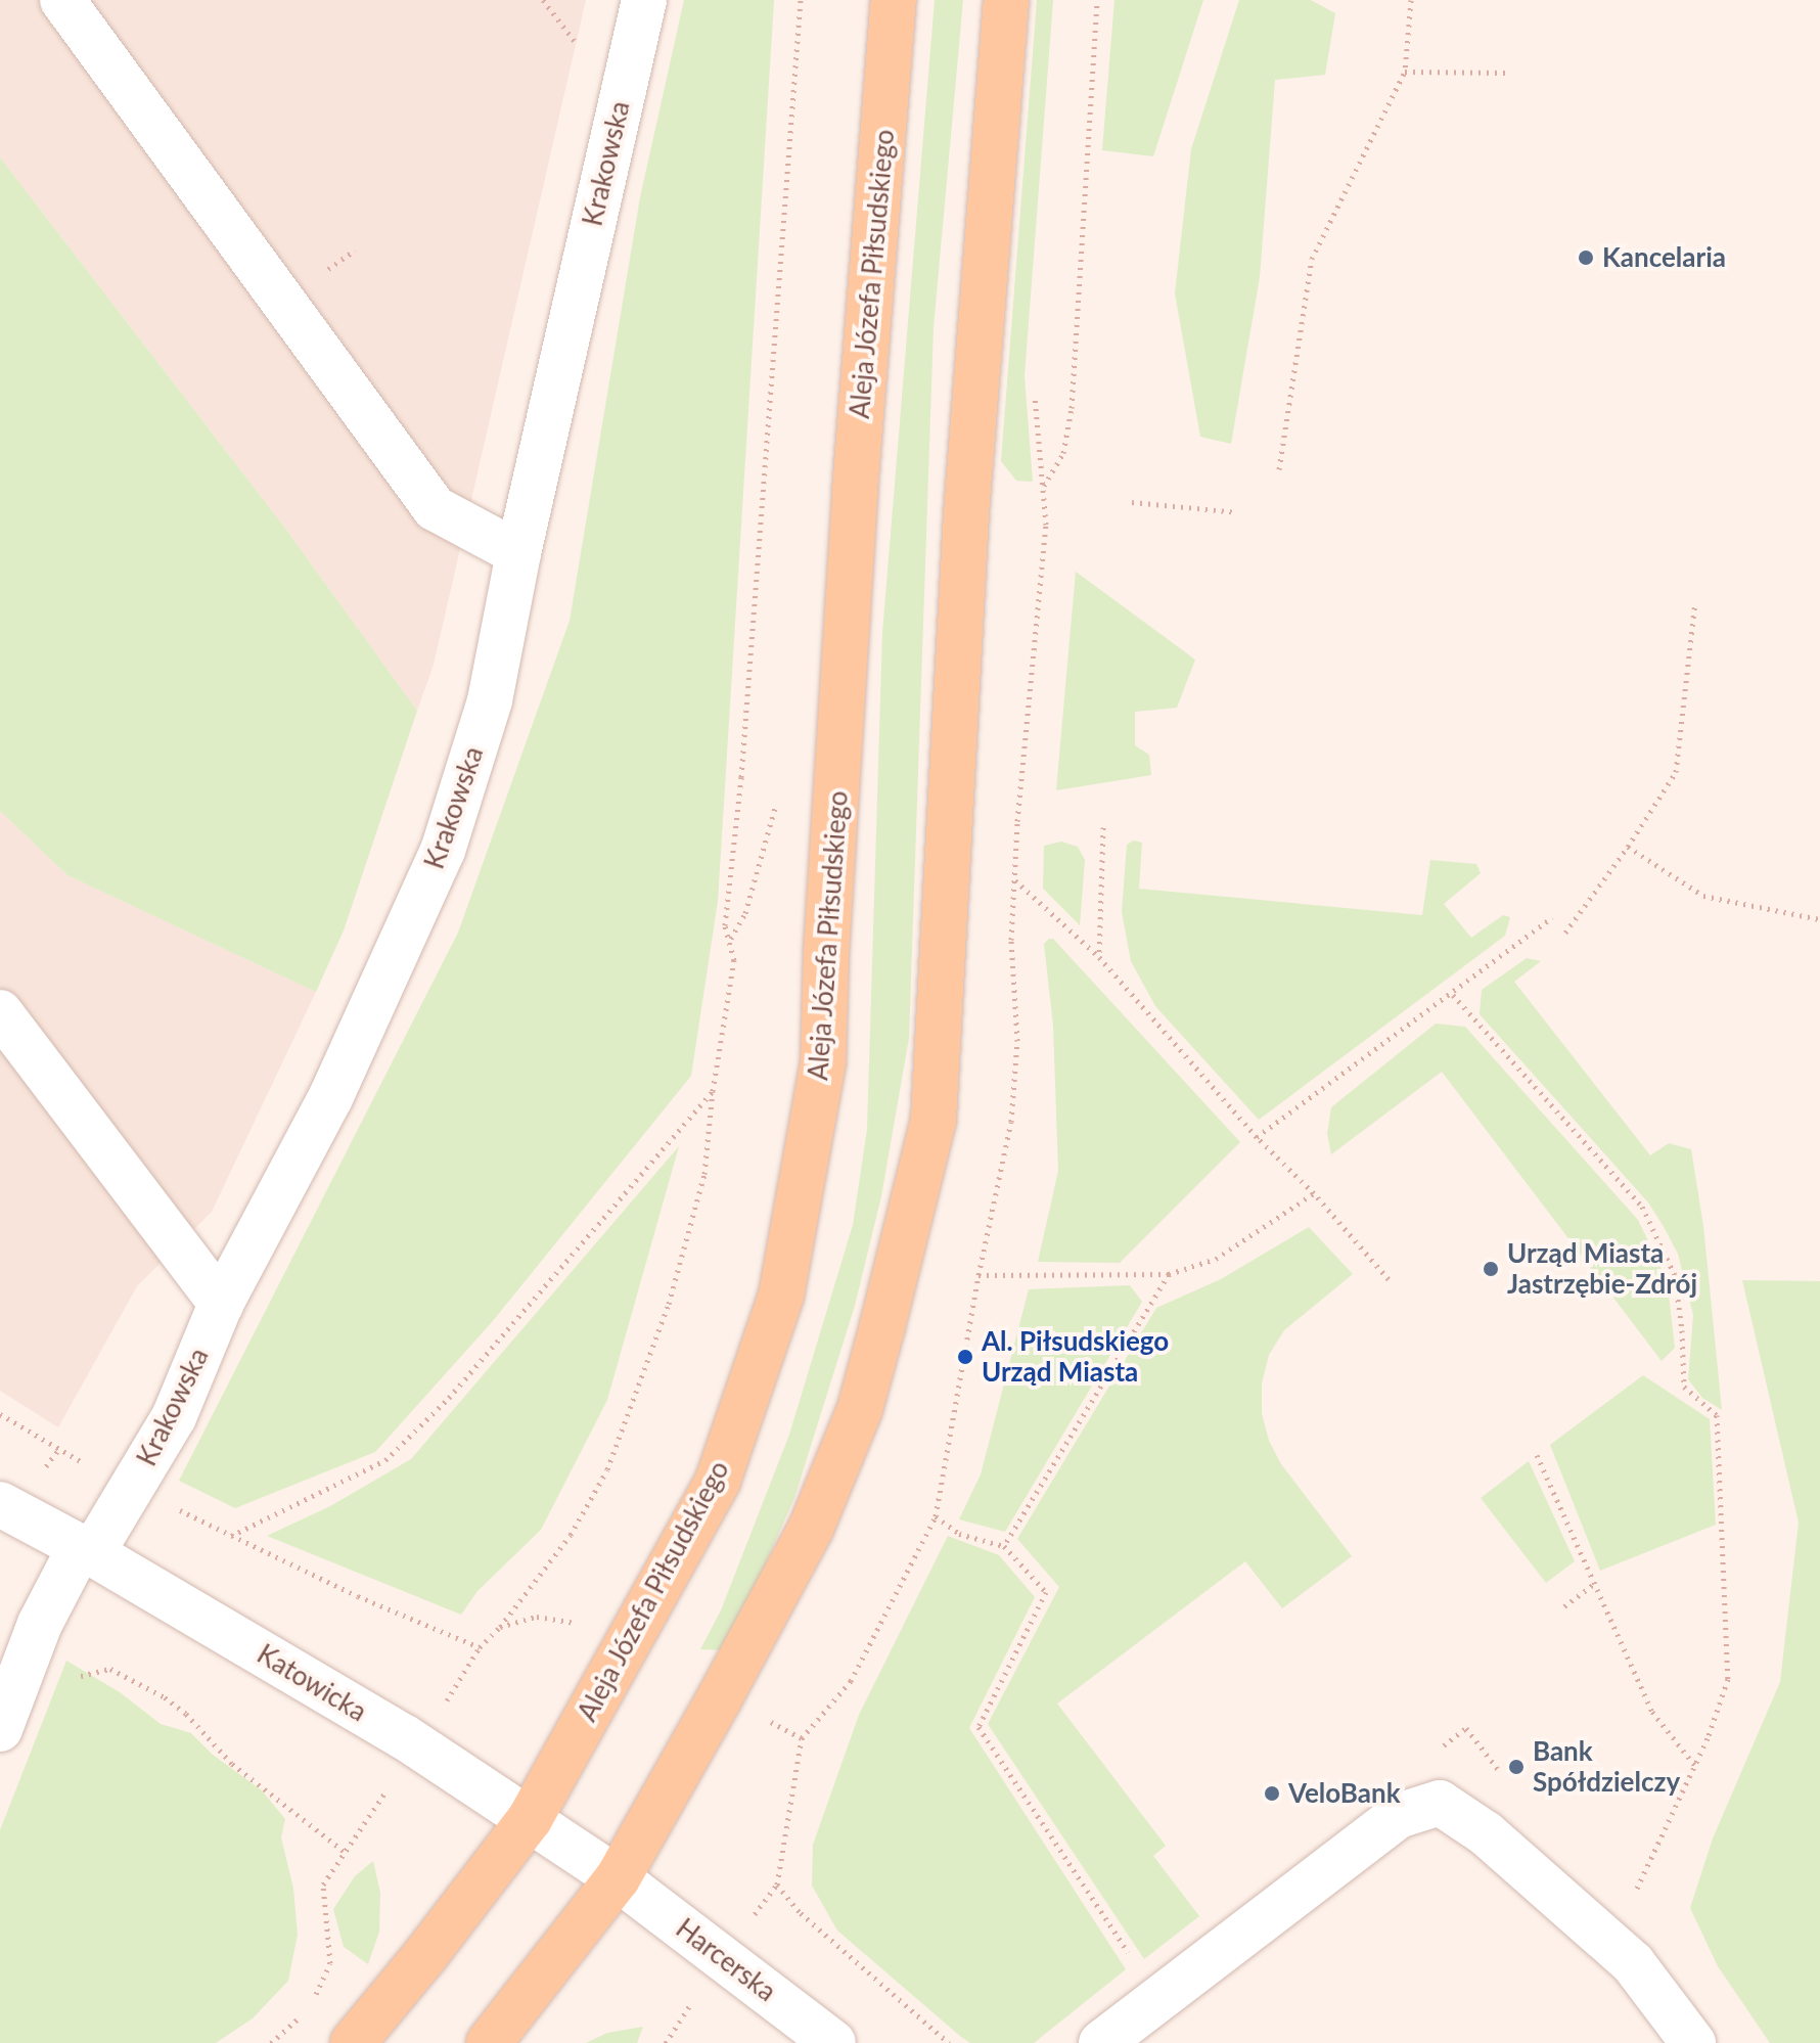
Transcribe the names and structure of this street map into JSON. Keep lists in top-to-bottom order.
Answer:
{
  "streets": {
    "main road": ["Aleja Józefa Piłsudskiego"],
    "street": ["Krakowska", "Katowicka", "Harcerska"]
  },
  "crossings": [
    ["Krakowska", "Katowicka"],
    ["Aleja Józefa Piłsudskiego", "Katowicka"],
    ["Katowicka", "Harcerska"]
  ],
  "places": [
    "Kancelaria",
    "Urząd Miasta Jastrzębie-Zdrój",
    "Al. Piłsudskiego Urząd Miasta",
    "Bank Spółdzielczy",
    "VeloBank"
  ]
}
